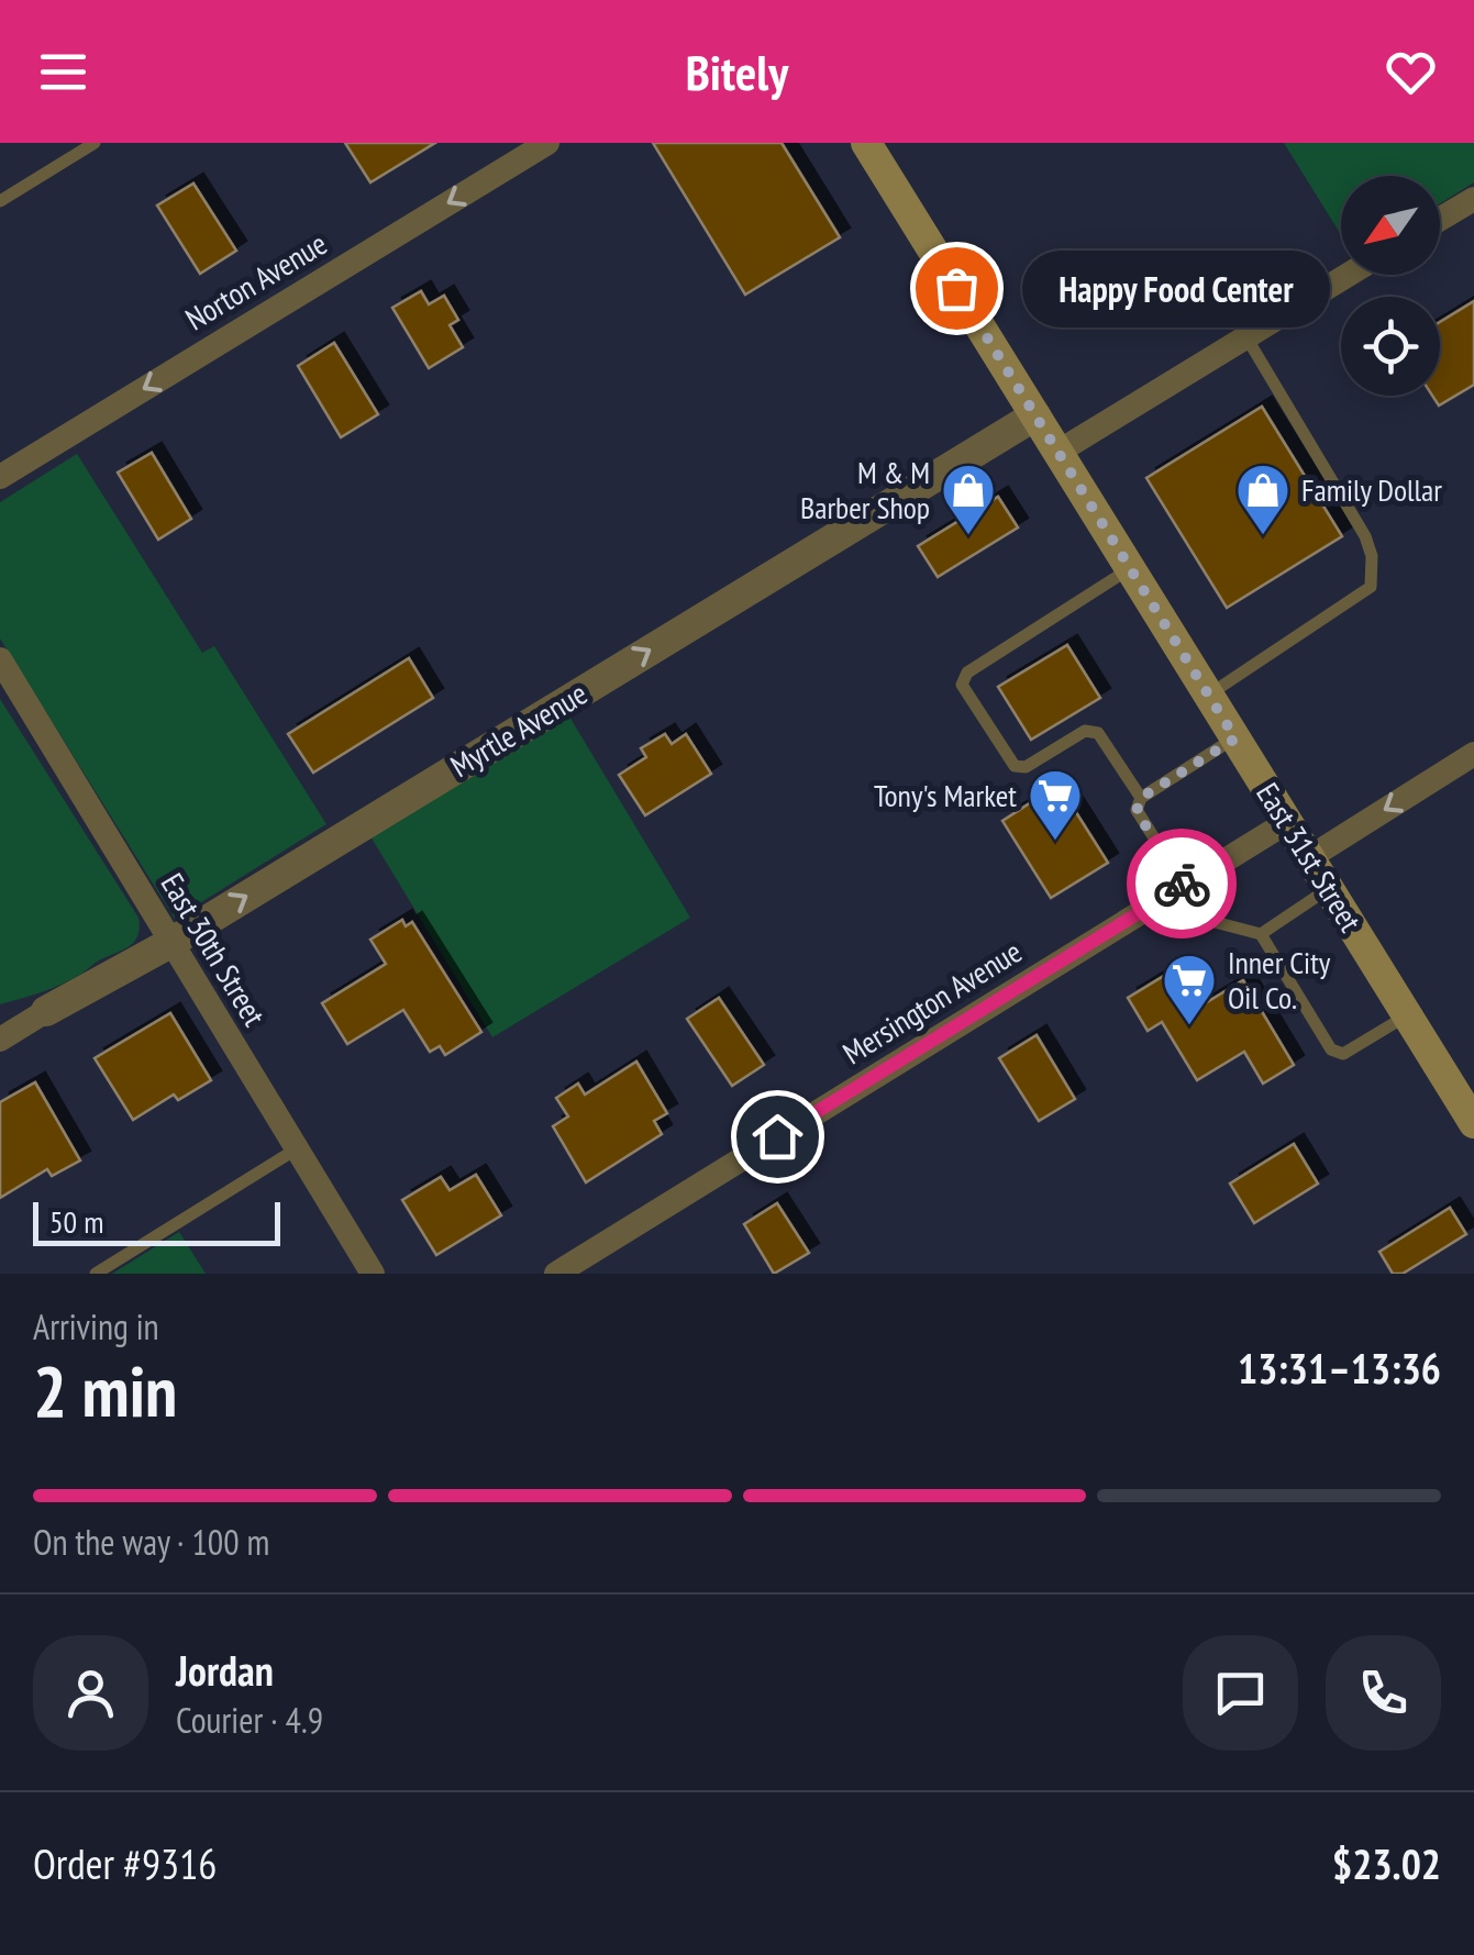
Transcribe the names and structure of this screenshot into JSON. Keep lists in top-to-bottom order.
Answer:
{
  "streets": {
    "main road": ["East 31st Street"],
    "street": [
      "Norton Avenue",
      "Myrtle Avenue",
      "East 30th Street",
      "Mersington Avenue"
    ]
  },
  "crossings": [
    ["Myrtle Avenue", "East 31st Street"],
    ["Myrtle Avenue", "East 30th Street"],
    ["East 31st Street", "Mersington Avenue"]
  ],
  "one_way": ["Norton Avenue", "Myrtle Avenue"],
  "places": {
    "other": ["Happy Food Center"],
    "shop": ["M & M Barber Shop", "Family Dollar"],
    "supermarket": ["Tony's Market", "Inner City Oil Co."]
  },
  "scale_bar": "50 m",
  "north": "bottom left",
  "page": {
    "header": "Bitely",
    "bubble": "Happy Food Center",
    "scale": "50 m",
    "heading": ["2 min", "Arriving in", "13:31–13:36"],
    "panel": [
      "Jordan",
      "Courier · 4.9",
      "Order #9316",
      "$23.02"
    ],
    "bar": "On the way · 100 m"
  }
}
